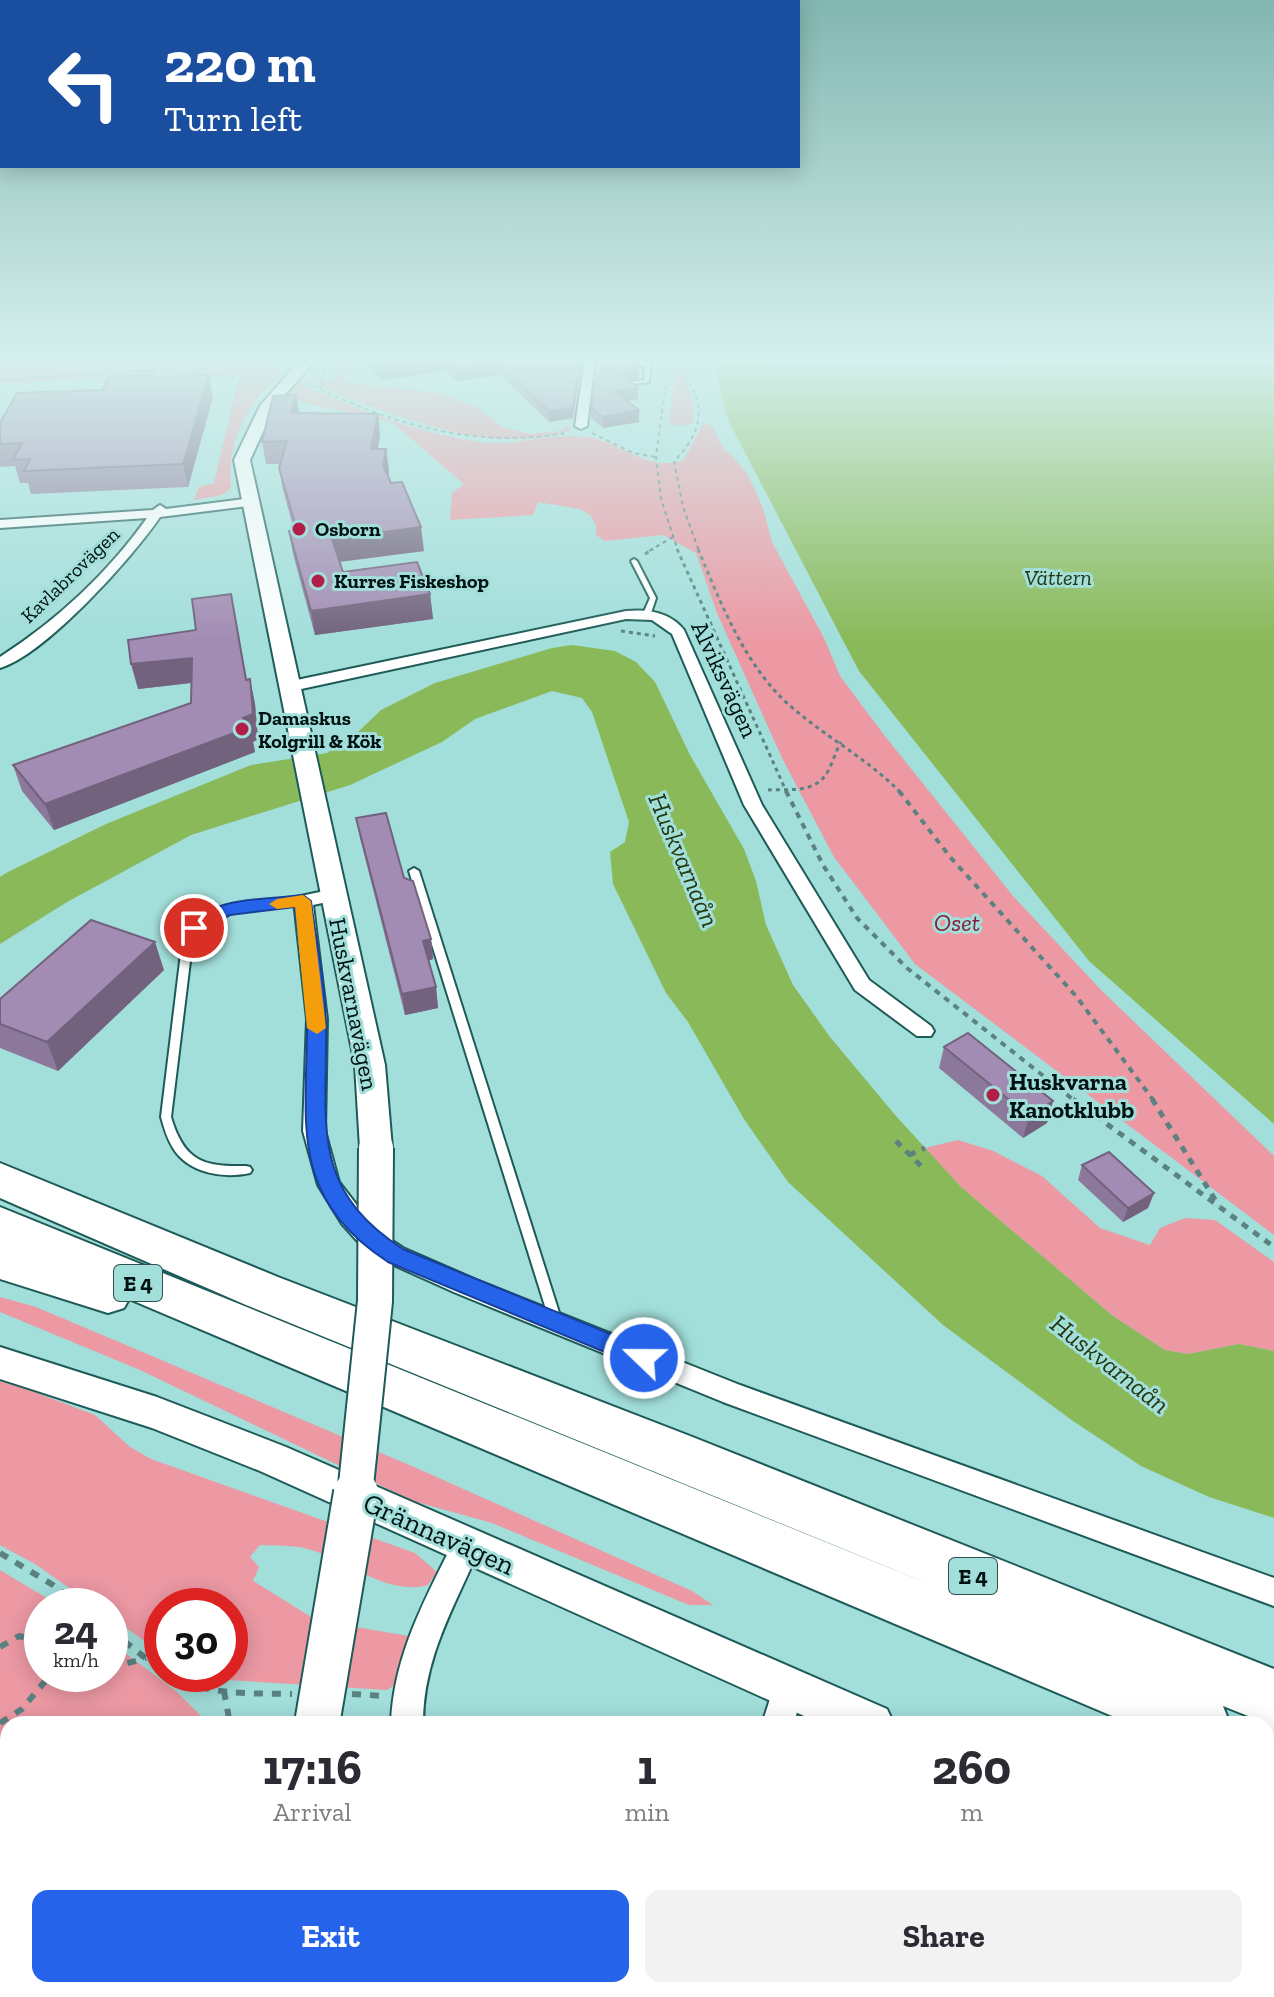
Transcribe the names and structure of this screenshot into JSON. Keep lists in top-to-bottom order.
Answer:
{
  "streets": {
    "highway": ["E 4"],
    "street": [
      "Kavlabrovägen",
      "Alviksvägen",
      "Huskvarnavägen",
      "Grännavägen"
    ]
  },
  "water": ["Vättern", "Huskvarnaån"],
  "parks": ["Oset"],
  "places": [
    "Osborn",
    "Kurres Fiskeshop",
    "Damaskus Kolgrill & Kök",
    "Huskvarna Kanotklubb"
  ],
  "page": {
    "turn": ["220 m", "Turn left"],
    "speed": "24 km/h",
    "limit": "30",
    "eta": [
      "17:16",
      "Arrival",
      "1",
      "min",
      "260",
      "m"
    ],
    "buttons": ["Exit", "Share"]
  }
}
